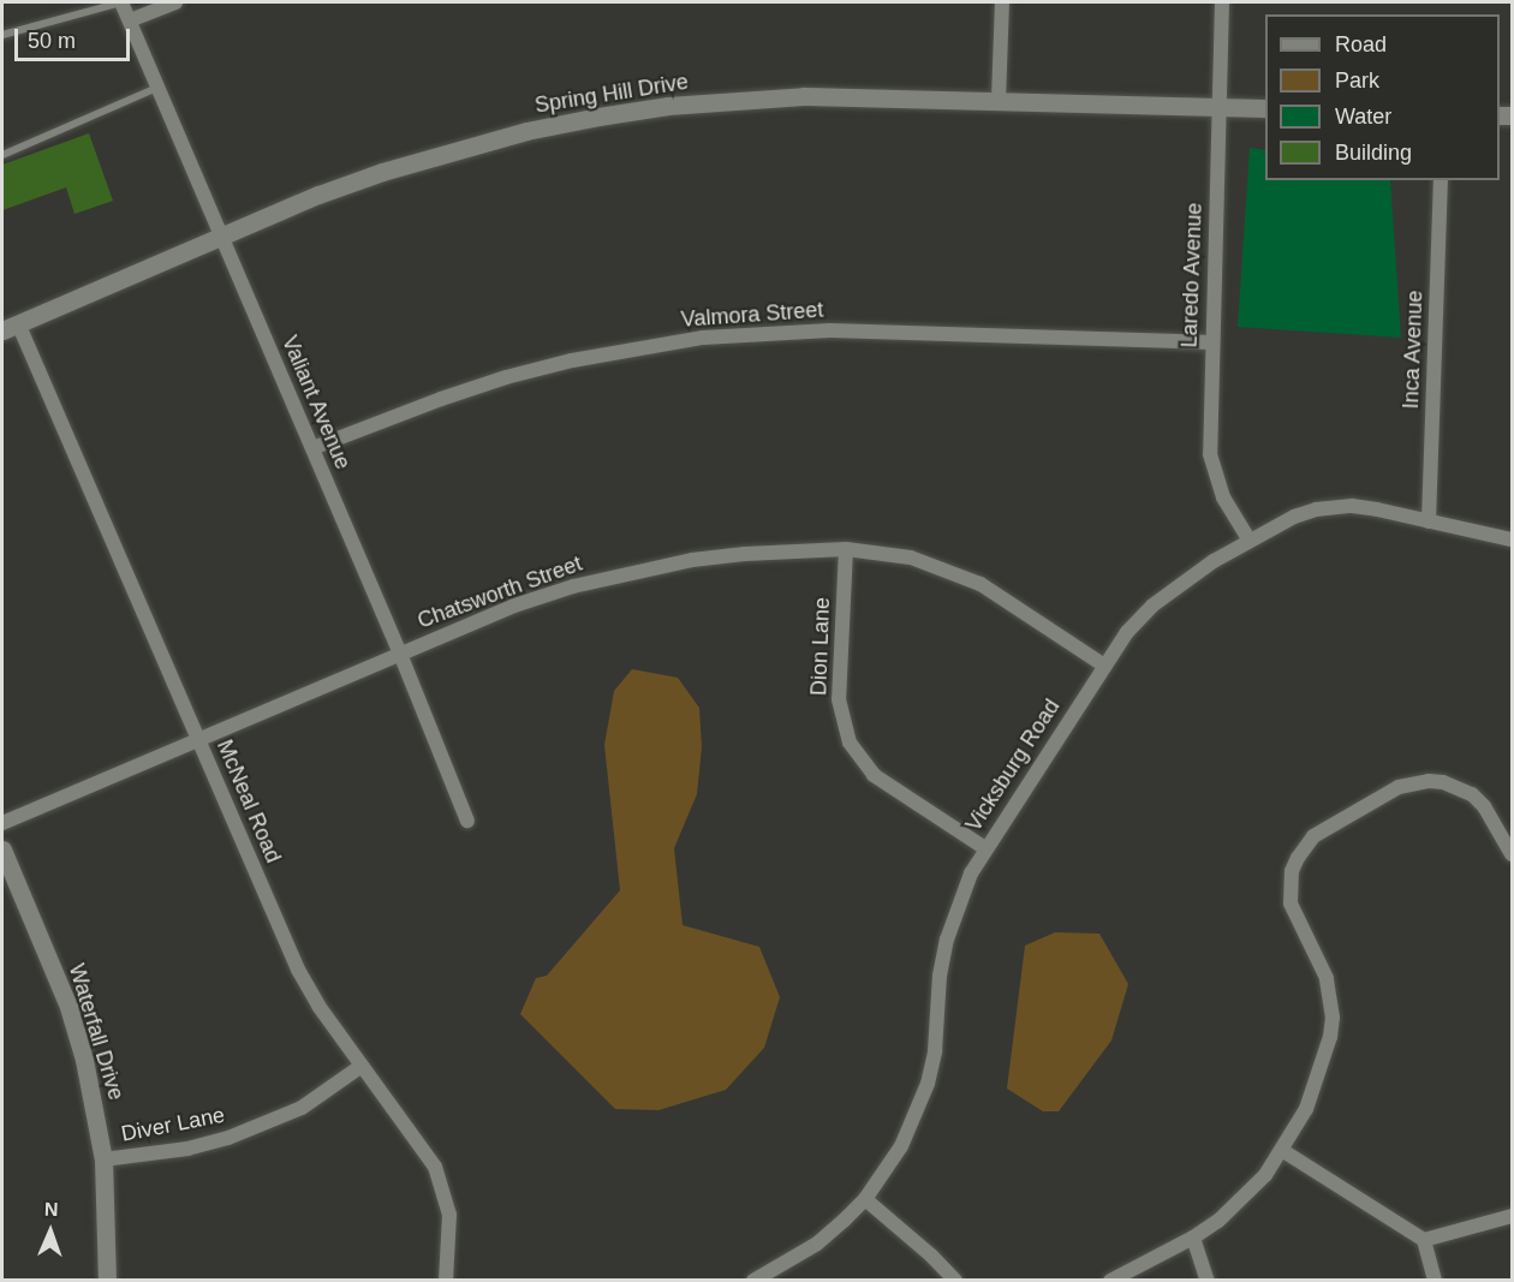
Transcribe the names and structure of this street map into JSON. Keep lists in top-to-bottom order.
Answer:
{
  "streets": {
    "main road": ["Spring Hill Drive", "Waterfall Drive"],
    "street": [
      "Laredo Avenue",
      "Valmora Street",
      "Inca Avenue",
      "Valiant Avenue",
      "Chatsworth Street",
      "Dion Lane",
      "Vicksburg Road",
      "McNeal Road",
      "Diver Lane"
    ]
  },
  "crossings": [
    ["Spring Hill Drive", "Laredo Avenue"],
    ["Spring Hill Drive", "Valiant Avenue"],
    ["Spring Hill Drive", "McNeal Road"],
    ["Laredo Avenue", "Valmora Street"],
    ["Laredo Avenue", "Vicksburg Road"],
    ["Valmora Street", "Valiant Avenue"],
    ["Inca Avenue", "Vicksburg Road"],
    ["Valiant Avenue", "Chatsworth Street"],
    ["Chatsworth Street", "Dion Lane"],
    ["Chatsworth Street", "Vicksburg Road"],
    ["Chatsworth Street", "McNeal Road"],
    ["Dion Lane", "Vicksburg Road"],
    ["McNeal Road", "Diver Lane"],
    ["Waterfall Drive", "Diver Lane"]
  ],
  "legend": [
    "Road",
    "Park",
    "Water",
    "Building"
  ],
  "scale_bar": "50 m",
  "north": "top"
}
